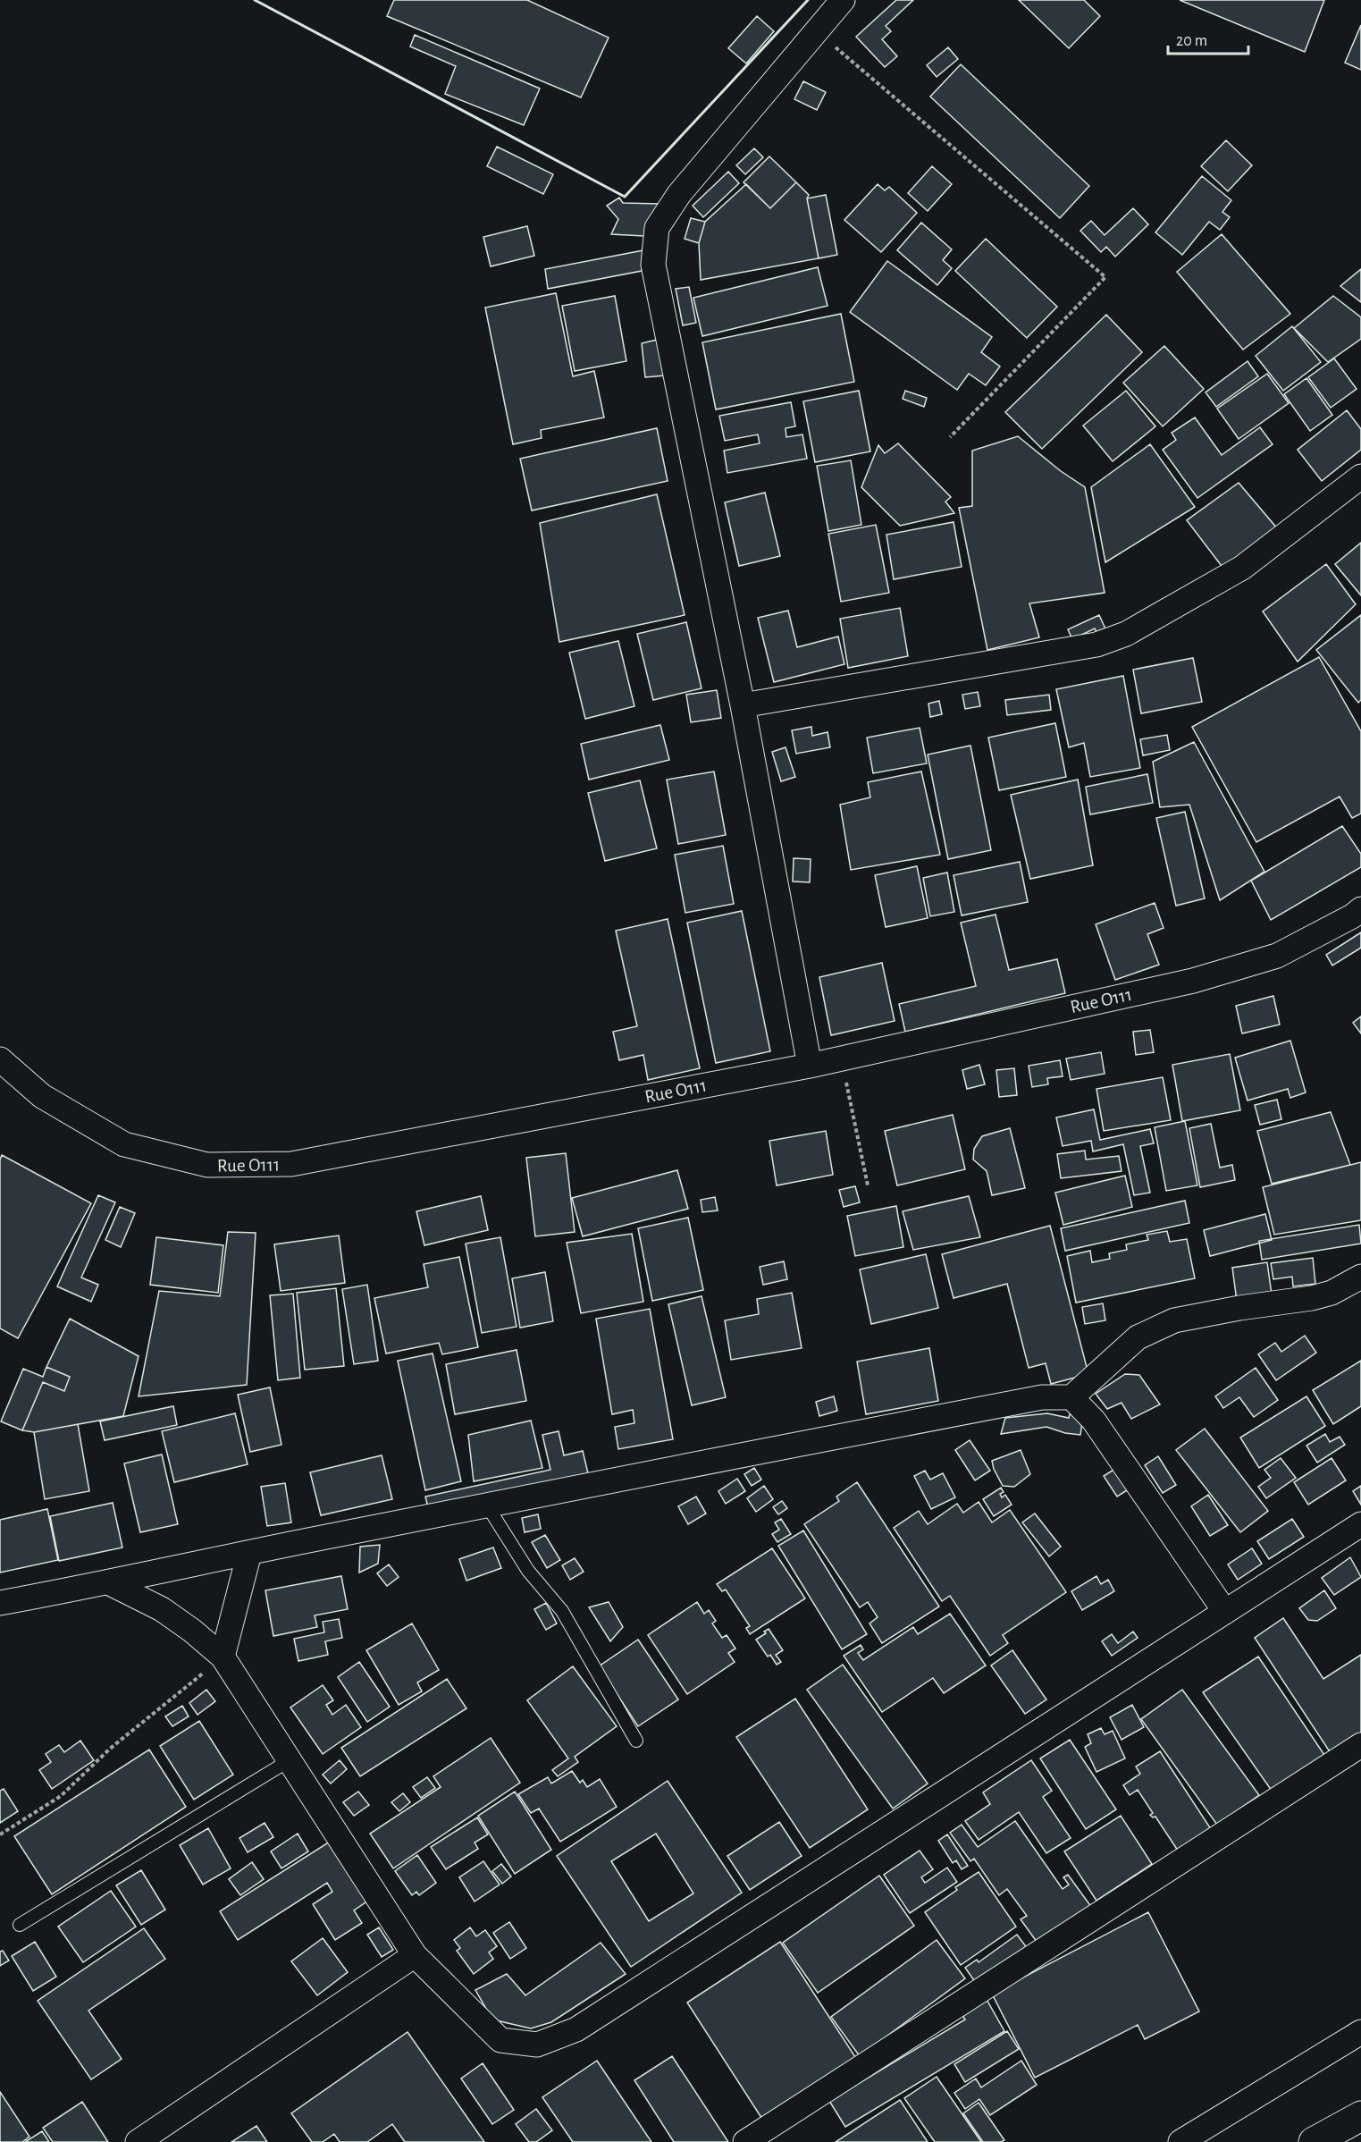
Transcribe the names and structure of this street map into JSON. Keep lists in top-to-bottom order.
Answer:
{
  "streets": {
    "street": ["Rue O111"]
  },
  "scale_bar": "20 m"
}
